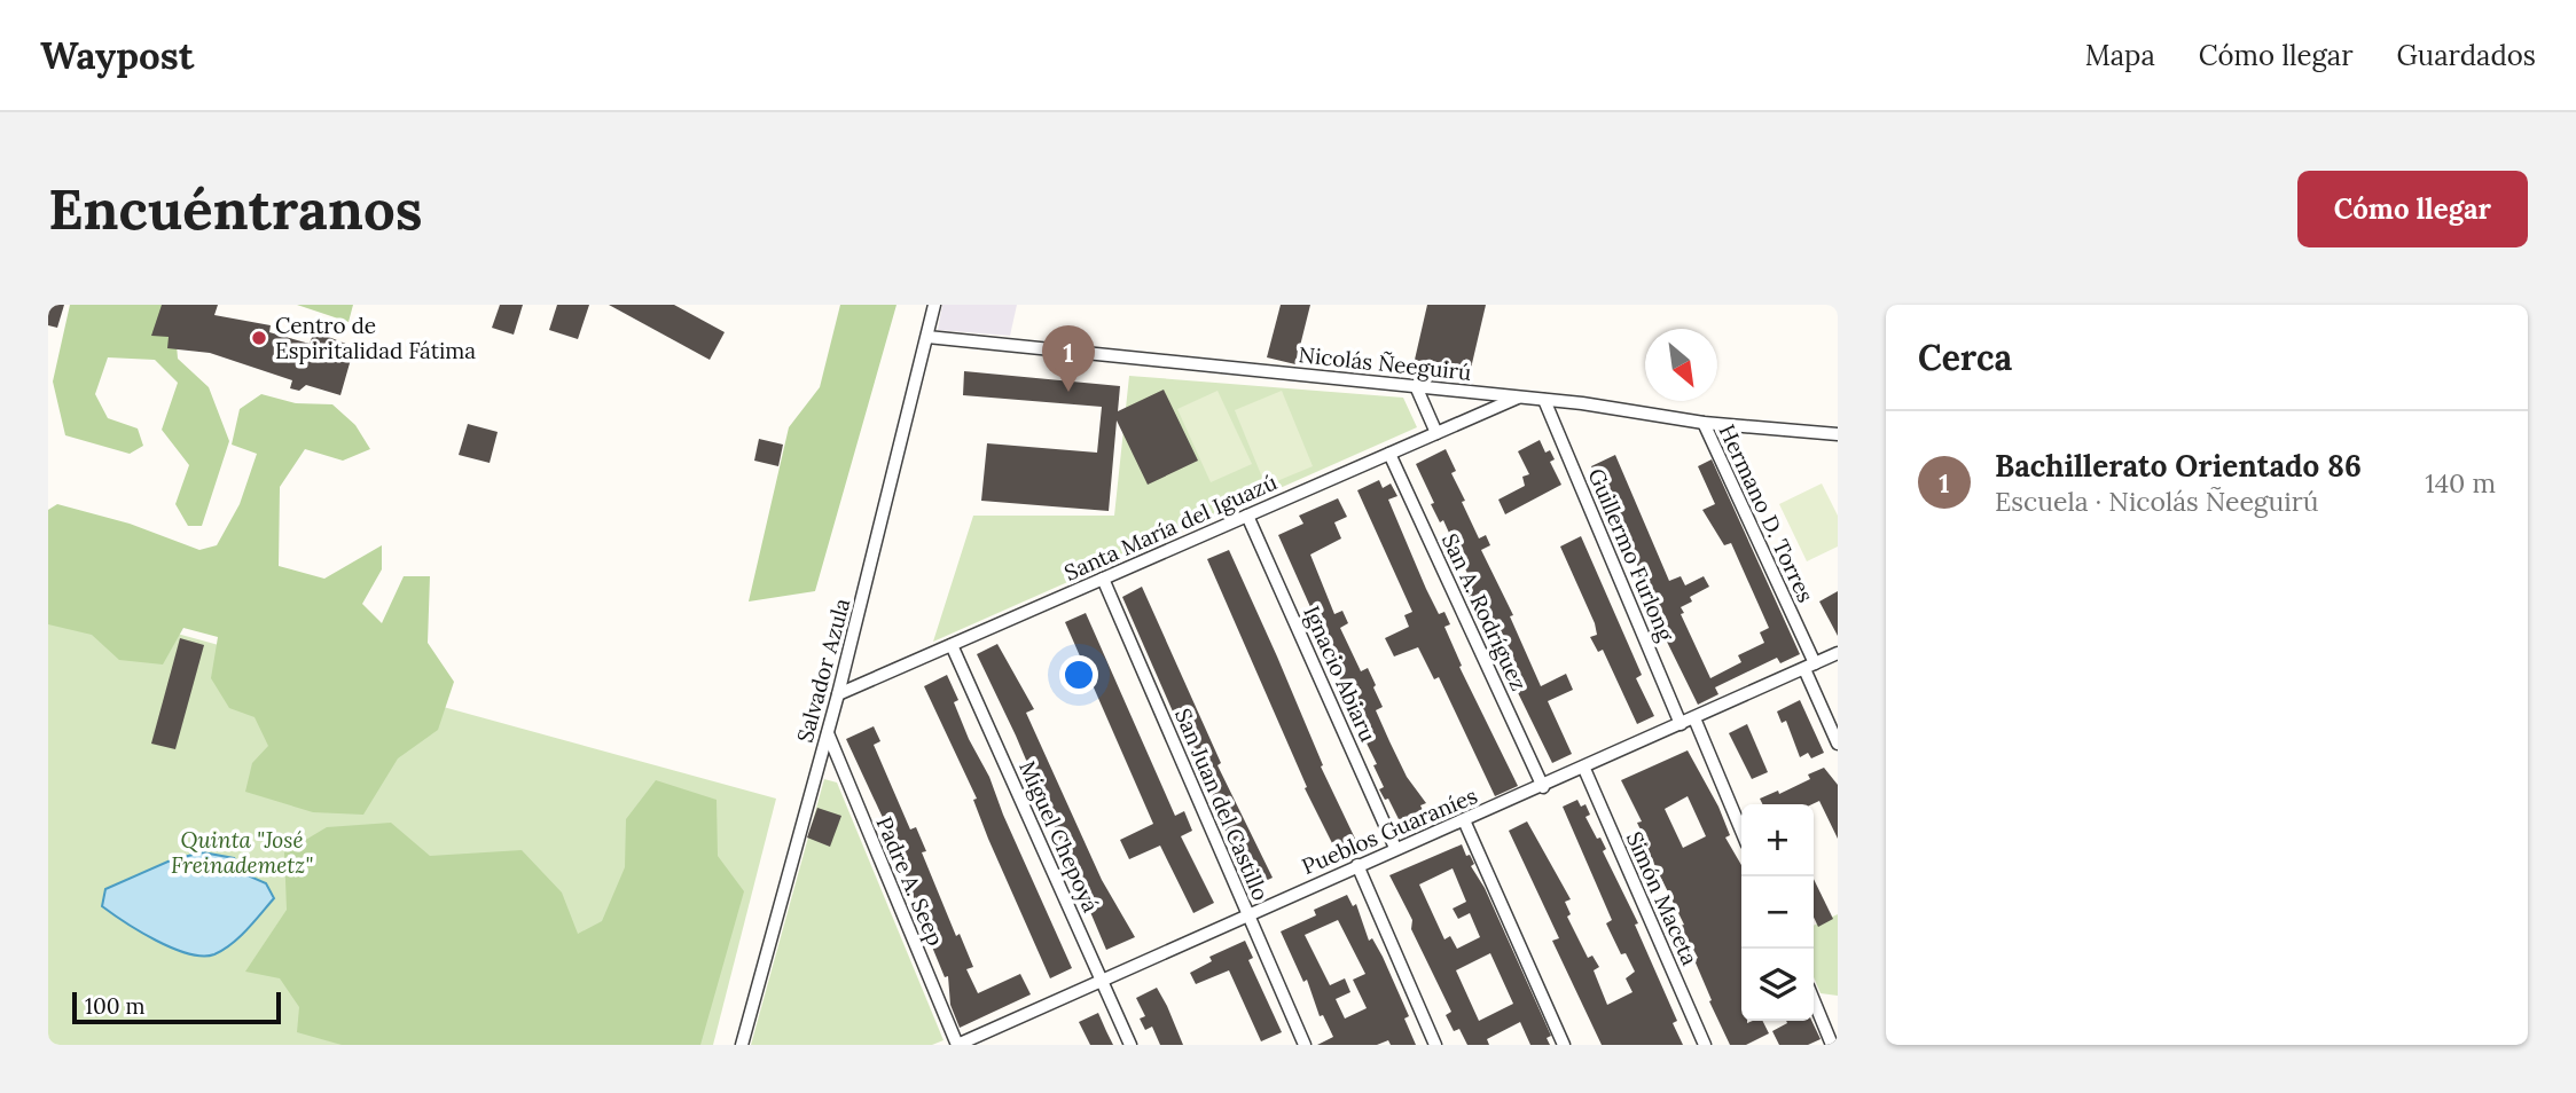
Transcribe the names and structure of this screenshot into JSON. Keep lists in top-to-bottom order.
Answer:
{
  "streets": {
    "street": [
      "Nicolás Ñeeguirú",
      "Hermano D. Torres",
      "Santa María del Iguazú",
      "Guillermo Furlong",
      "San A. Rodríguez",
      "Salvador Azula",
      "Ignacio Abiaru",
      "San Juan del Castillo",
      "Pueblos Guaraníes",
      "Miguel Chepoyá",
      "Padre A. Seep",
      "Simón Maceta"
    ]
  },
  "crossings": [
    ["Nicolás Ñeeguirú", "Hermano D. Torres"],
    ["Nicolás Ñeeguirú", "Santa María del Iguazú"],
    ["Nicolás Ñeeguirú", "Guillermo Furlong"],
    ["Nicolás Ñeeguirú", "Salvador Azula"],
    ["Hermano D. Torres", "Pueblos Guaraníes"],
    ["Santa María del Iguazú", "San A. Rodríguez"],
    ["Santa María del Iguazú", "Salvador Azula"],
    ["Santa María del Iguazú", "Ignacio Abiaru"],
    ["Santa María del Iguazú", "San Juan del Castillo"],
    ["Santa María del Iguazú", "Miguel Chepoyá"],
    ["Guillermo Furlong", "Pueblos Guaraníes"],
    ["San A. Rodríguez", "Pueblos Guaraníes"],
    ["Salvador Azula", "Padre A. Seep"],
    ["Ignacio Abiaru", "Pueblos Guaraníes"],
    ["San Juan del Castillo", "Pueblos Guaraníes"],
    ["Pueblos Guaraníes", "Miguel Chepoyá"],
    ["Pueblos Guaraníes", "Padre A. Seep"],
    ["Pueblos Guaraníes", "Simón Maceta"]
  ],
  "parks": ["Quinta \"José Freinademetz\""],
  "places": ["Centro de Espiritalidad Fátima"],
  "scale_bar": "100 m",
  "north": "bottom right",
  "page": {
    "header": "Waypost",
    "nav": ["Mapa", "Cómo llegar", "Guardados"],
    "buttons": "Cómo llegar",
    "title": "Encuéntranos",
    "heading": "Cerca",
    "pins": "1",
    "list": [
      {
        "mark": "1",
        "name": "Bachillerato Orientado 86",
        "note": "Escuela · Nicolás Ñeeguirú",
        "value": "140 m"
      }
    ],
    "map_buttons": ["+", "−"],
    "scale": "100 m"
  }
}
